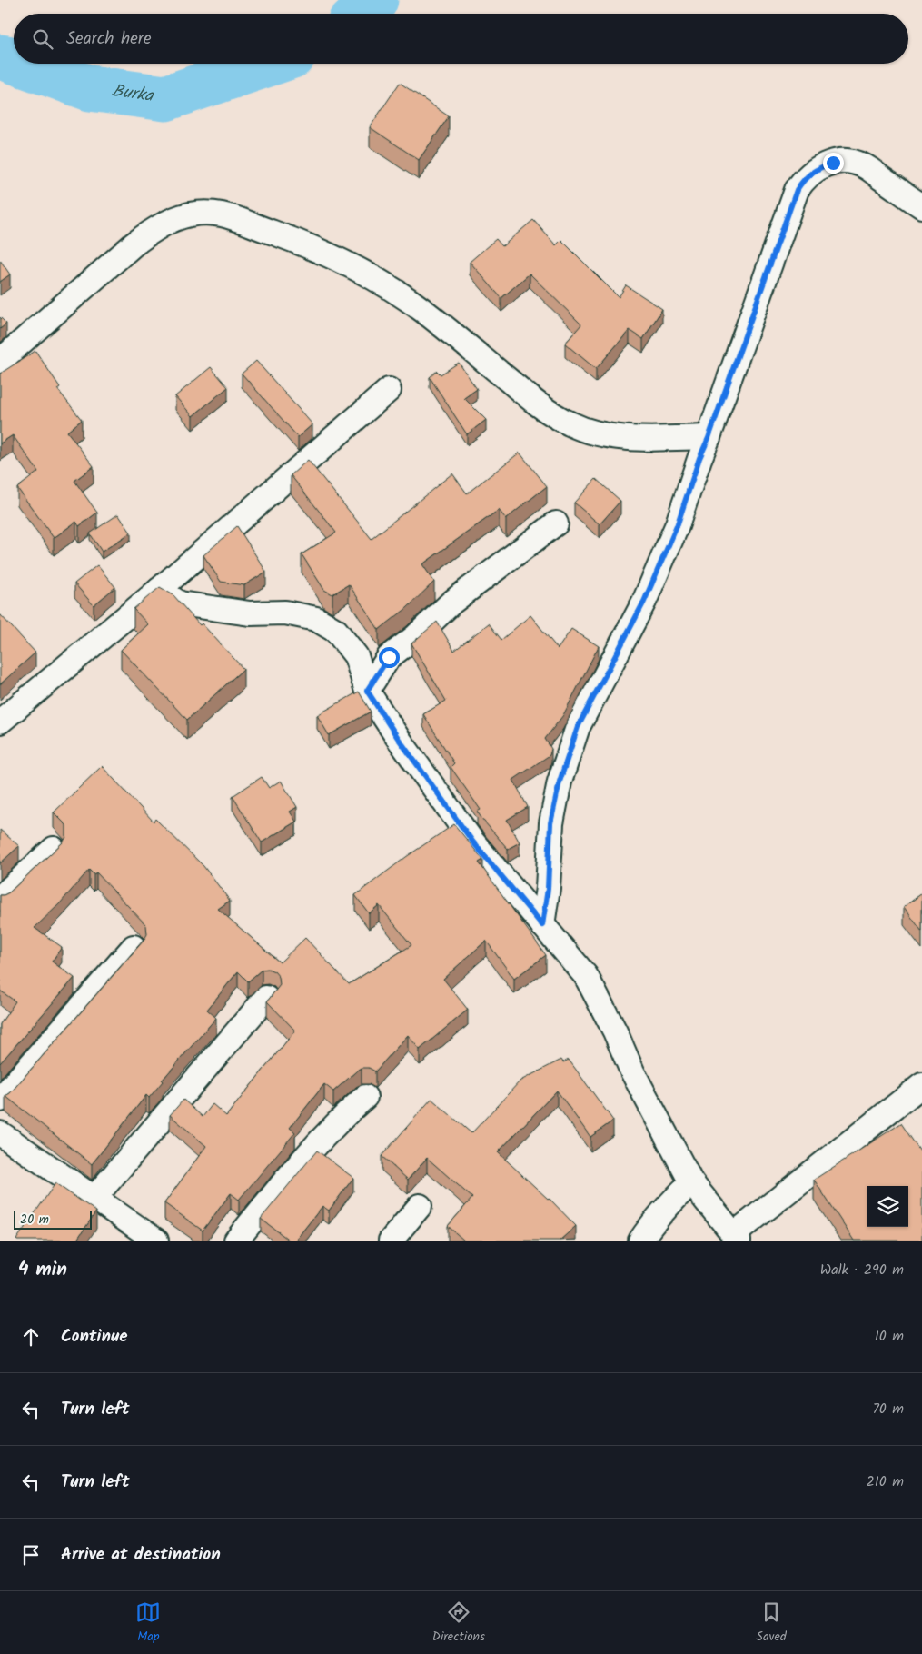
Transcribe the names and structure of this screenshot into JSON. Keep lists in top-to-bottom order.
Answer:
{
  "water": ["Burka"],
  "scale_bar": "20 m",
  "page": {
    "search": "Search here",
    "scale": "20 m",
    "heading": ["4 min", "Walk · 290 m"],
    "list": [
      ["Continue", "10 m"],
      ["Turn left", "70 m"],
      ["Turn left", "210 m"],
      "Arrive at destination"
    ],
    "nav": ["Map", "Directions", "Saved"]
  }
}
